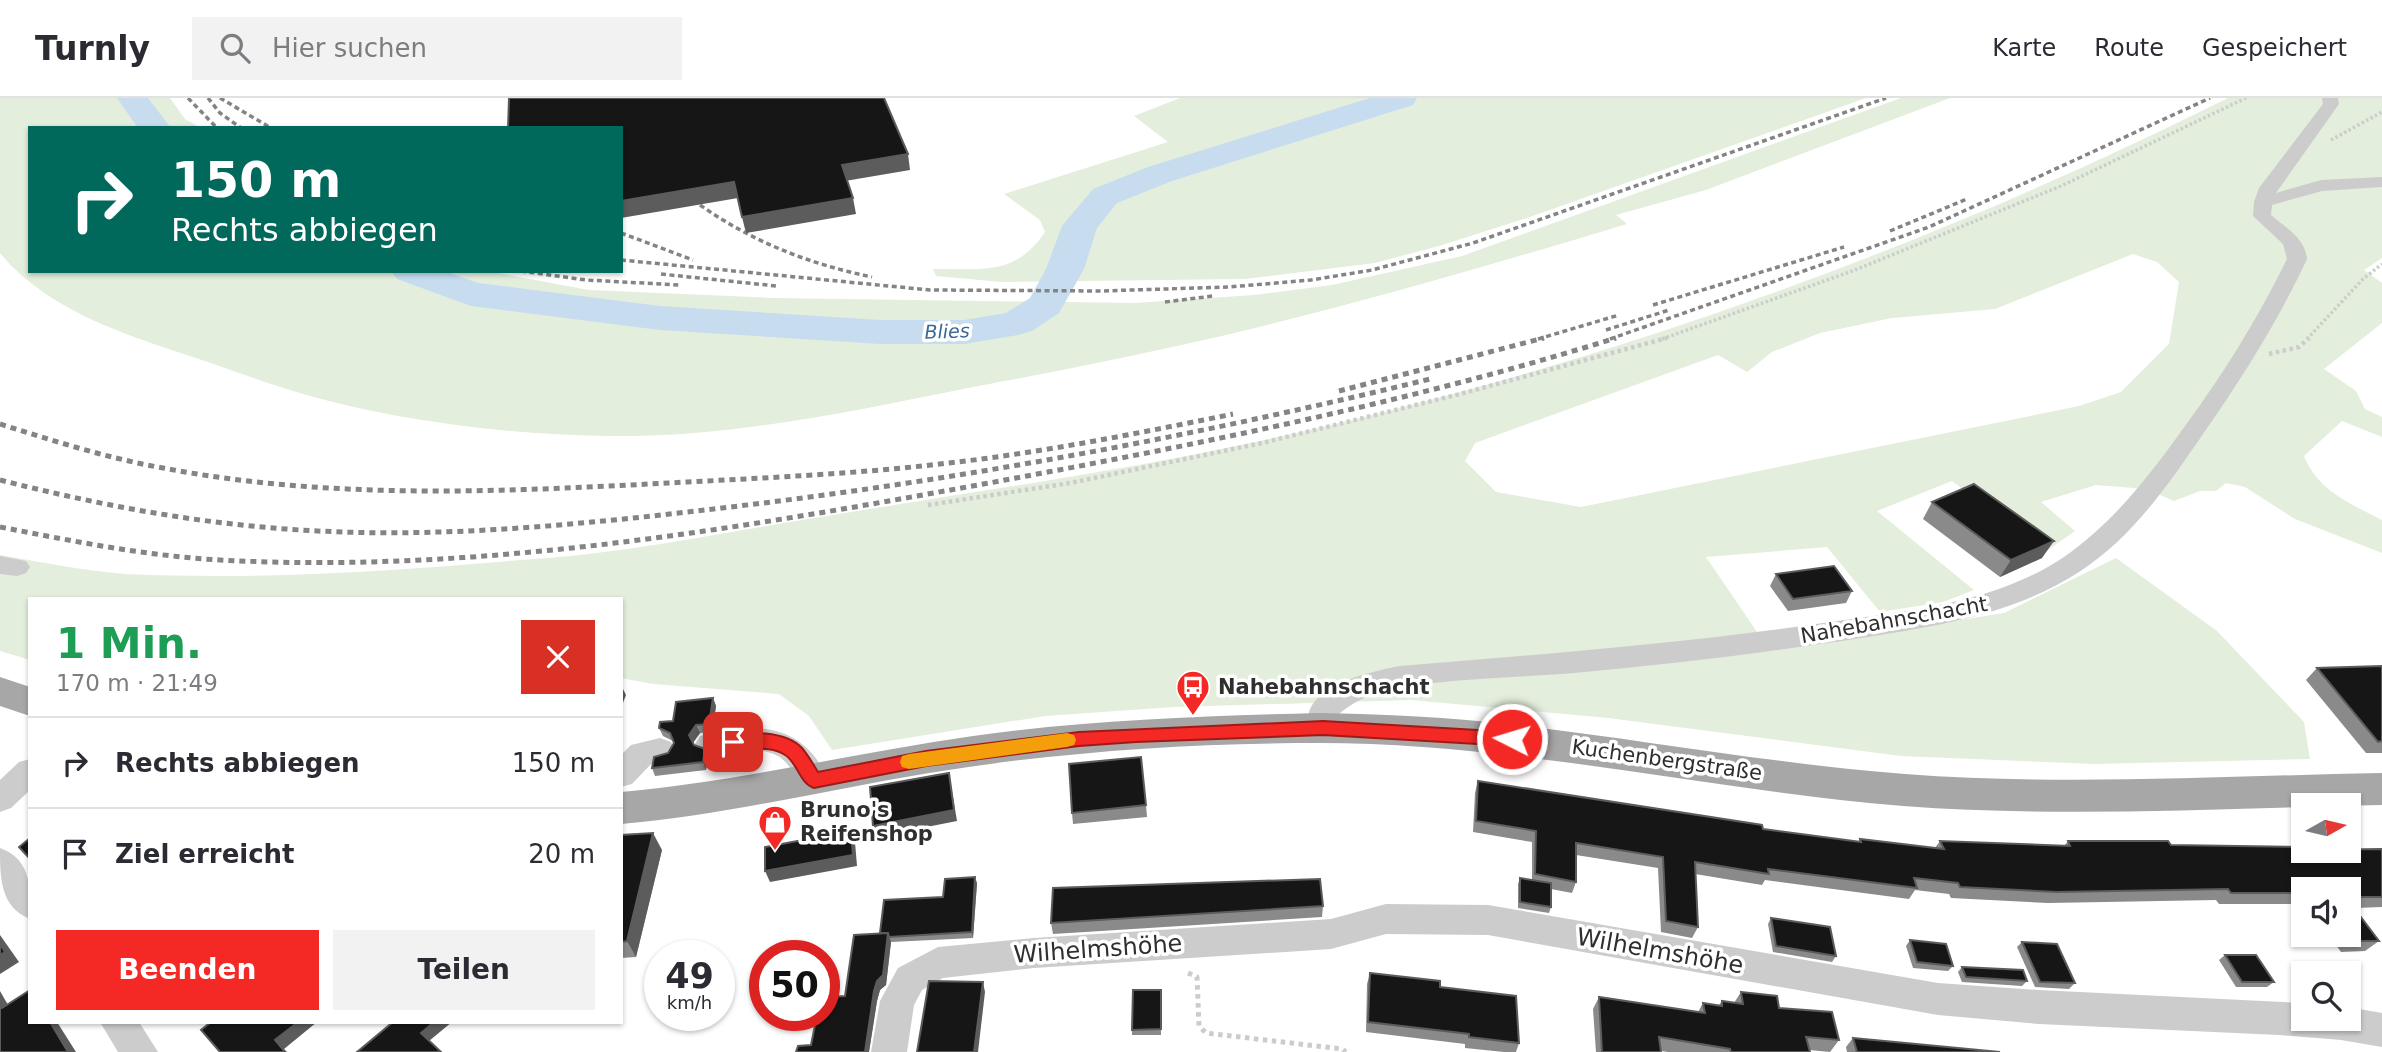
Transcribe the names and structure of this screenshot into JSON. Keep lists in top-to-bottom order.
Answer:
{
  "streets": {
    "main road": ["Kuchenbergstraße"],
    "street": ["Nahebahnschacht"],
    "lane": ["Wilhelmshöhe"]
  },
  "crossings": [
    ["Nahebahnschacht", "Kuchenbergstraße"]
  ],
  "water": ["Blies"],
  "places": {
    "bus stop": ["Nahebahnschacht"],
    "shop": ["Bruno's Reifenshop"]
  },
  "north": "right",
  "page": {
    "header": "Turnly",
    "search": "Hier suchen",
    "nav": ["Karte", "Route", "Gespeichert"],
    "turn": ["150 m", "Rechts abbiegen"],
    "heading": ["1 Min.", "170 m · 21:49"],
    "list": [
      {
        "name": "Rechts abbiegen",
        "value": "150 m"
      },
      {
        "name": "Ziel erreicht",
        "value": "20 m"
      }
    ],
    "buttons": ["Beenden", "Teilen"],
    "speed": "49 km/h",
    "limit": "50"
  }
}
